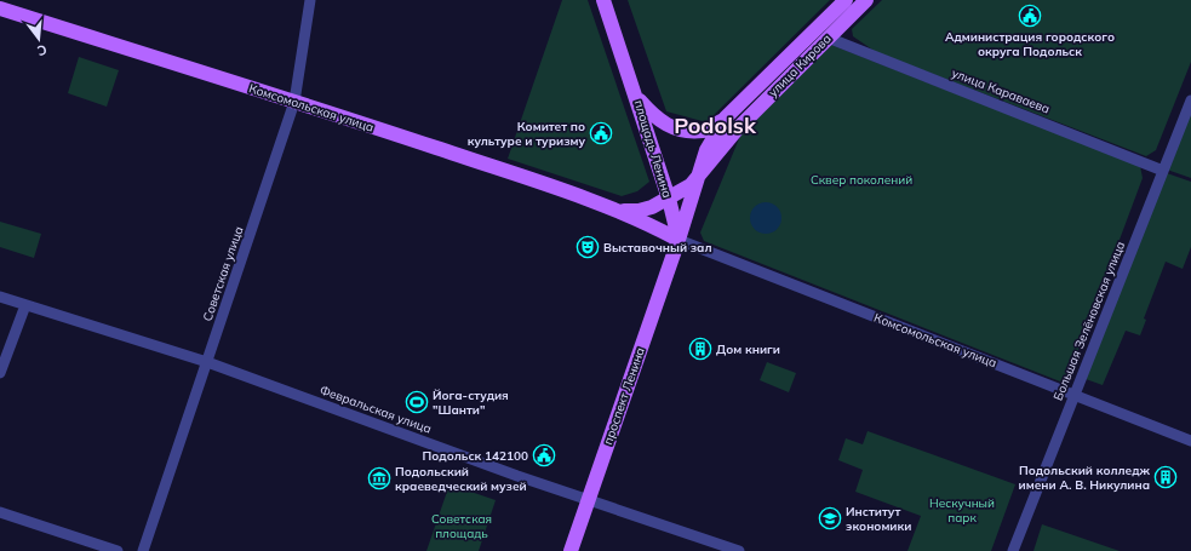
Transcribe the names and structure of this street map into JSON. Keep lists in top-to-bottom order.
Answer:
{
  "streets": {
    "main road": [
      "улица Кирова",
      "Комсомольская улица",
      "площадь Ленина",
      "проспект Ленина"
    ],
    "street": [
      "улица Караваева",
      "Советская улица",
      "Большая Зелёновская улица",
      "Февральская улица"
    ]
  },
  "crossings": [
    ["улица Кирова", "улица Караваева"],
    ["улица Кирова", "площадь Ленина"],
    ["улица Караваева", "Большая Зелёновская улица"],
    ["Комсомольская улица", "площадь Ленина"],
    ["Комсомольская улица", "Советская улица"],
    ["Комсомольская улица", "Большая Зелёновская улица"],
    ["Комсомольская улица", "проспект Ленина"],
    ["площадь Ленина", "проспект Ленина"],
    ["Советская улица", "Февральская улица"],
    ["проспект Ленина", "Февральская улица"]
  ],
  "districts": ["Podolsk"],
  "parks": ["Сквер поколений", "Нескучный парк", "Советская площадь"],
  "places": {
    "public building": ["Администрация городского округа Подольск", "Комитет по культуре и туризму", "Подольск 142100"],
    "theatre": ["Выставочный зал"],
    "building": ["Дом книги", "Подольский колледж имени А. В. Никулина"],
    "sports": ["Йога-студия \"Шанти\""],
    "museum": ["Подольский краеведческий музей"],
    "school or university": ["Институт экономики"]
  },
  "north": "bottom"
}
